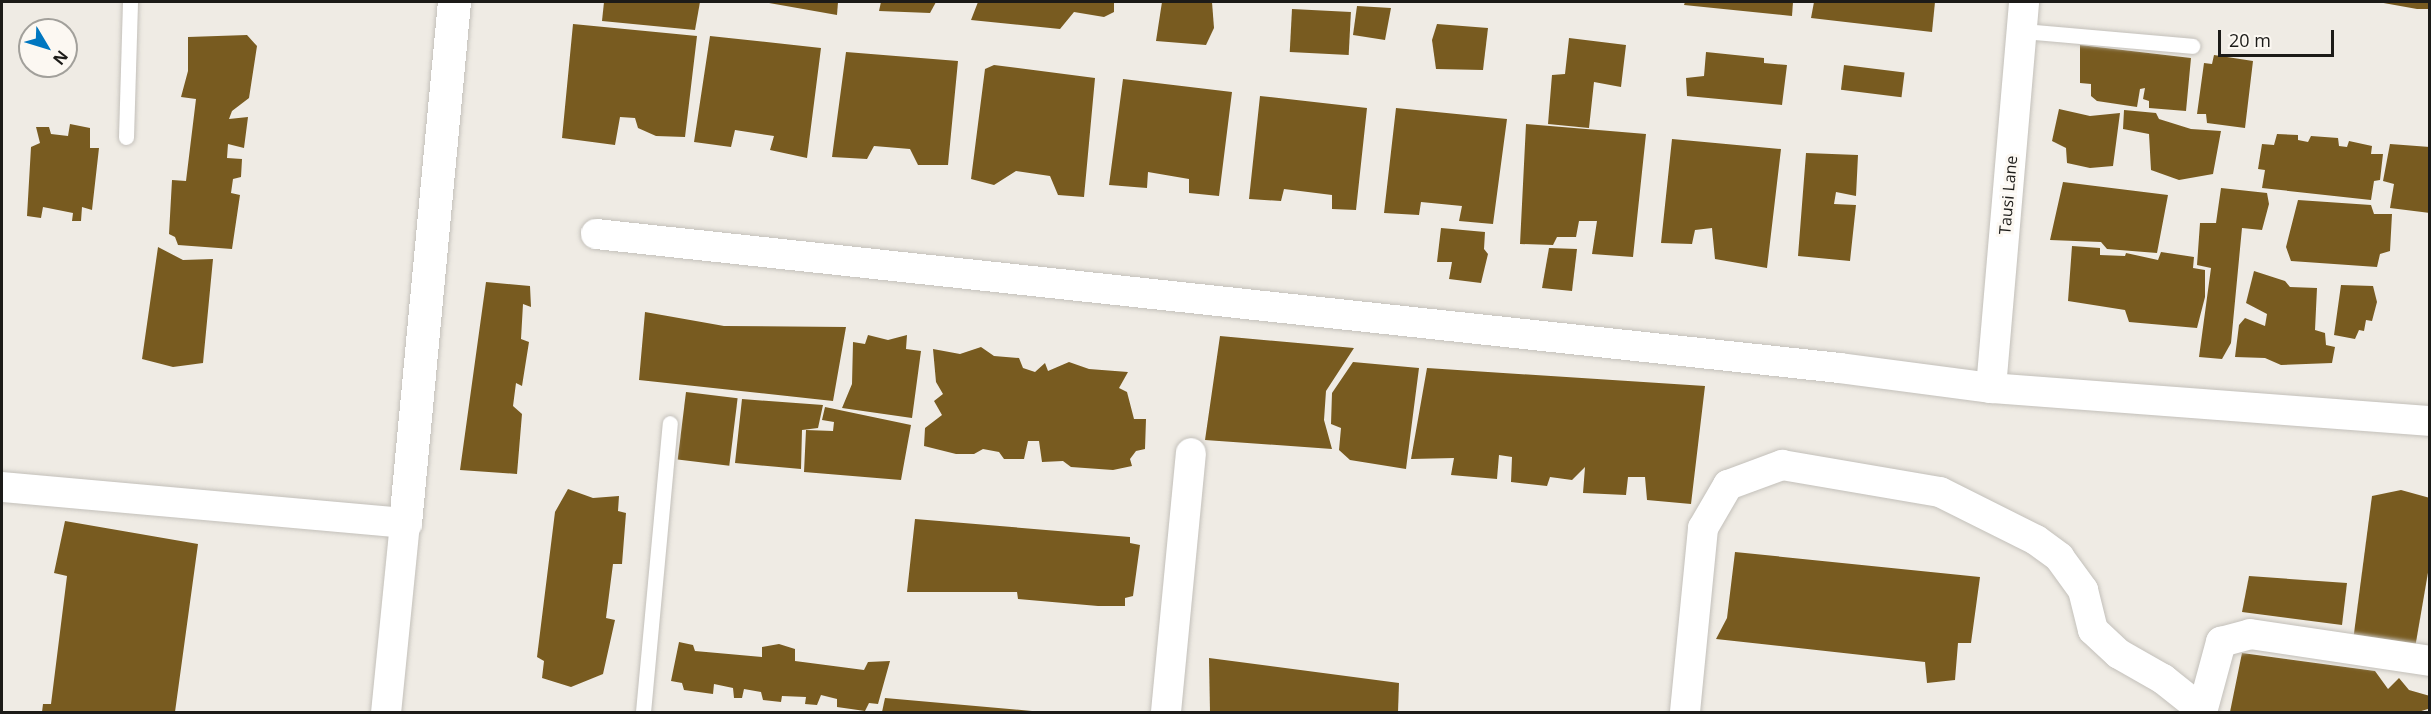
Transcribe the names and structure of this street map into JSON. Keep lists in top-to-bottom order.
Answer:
{
  "streets": {
    "street": ["Tausi Lane"]
  },
  "scale_bar": "20 m",
  "north": "bottom right"
}
